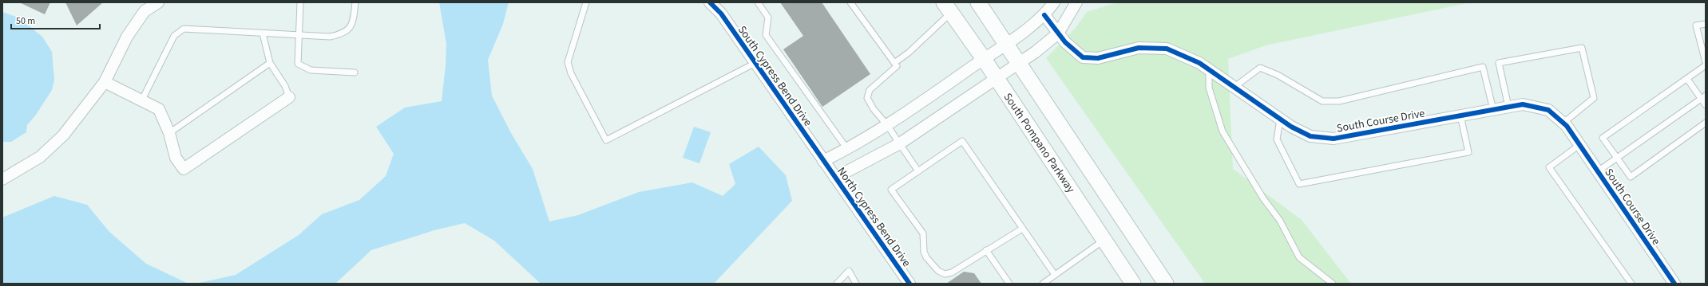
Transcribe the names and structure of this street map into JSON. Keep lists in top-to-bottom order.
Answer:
{
  "streets": {
    "main road": ["South Pompano Parkway"],
    "street": ["South Cypress Bend Drive", "South Course Drive", "North Cypress Bend Drive"]
  },
  "crossings": [
    ["South Cypress Bend Drive", "North Cypress Bend Drive"],
    ["South Course Drive", "North Cypress Bend Drive"],
    ["South Pompano Parkway", "North Cypress Bend Drive"]
  ],
  "scale_bar": "50 m"
}
